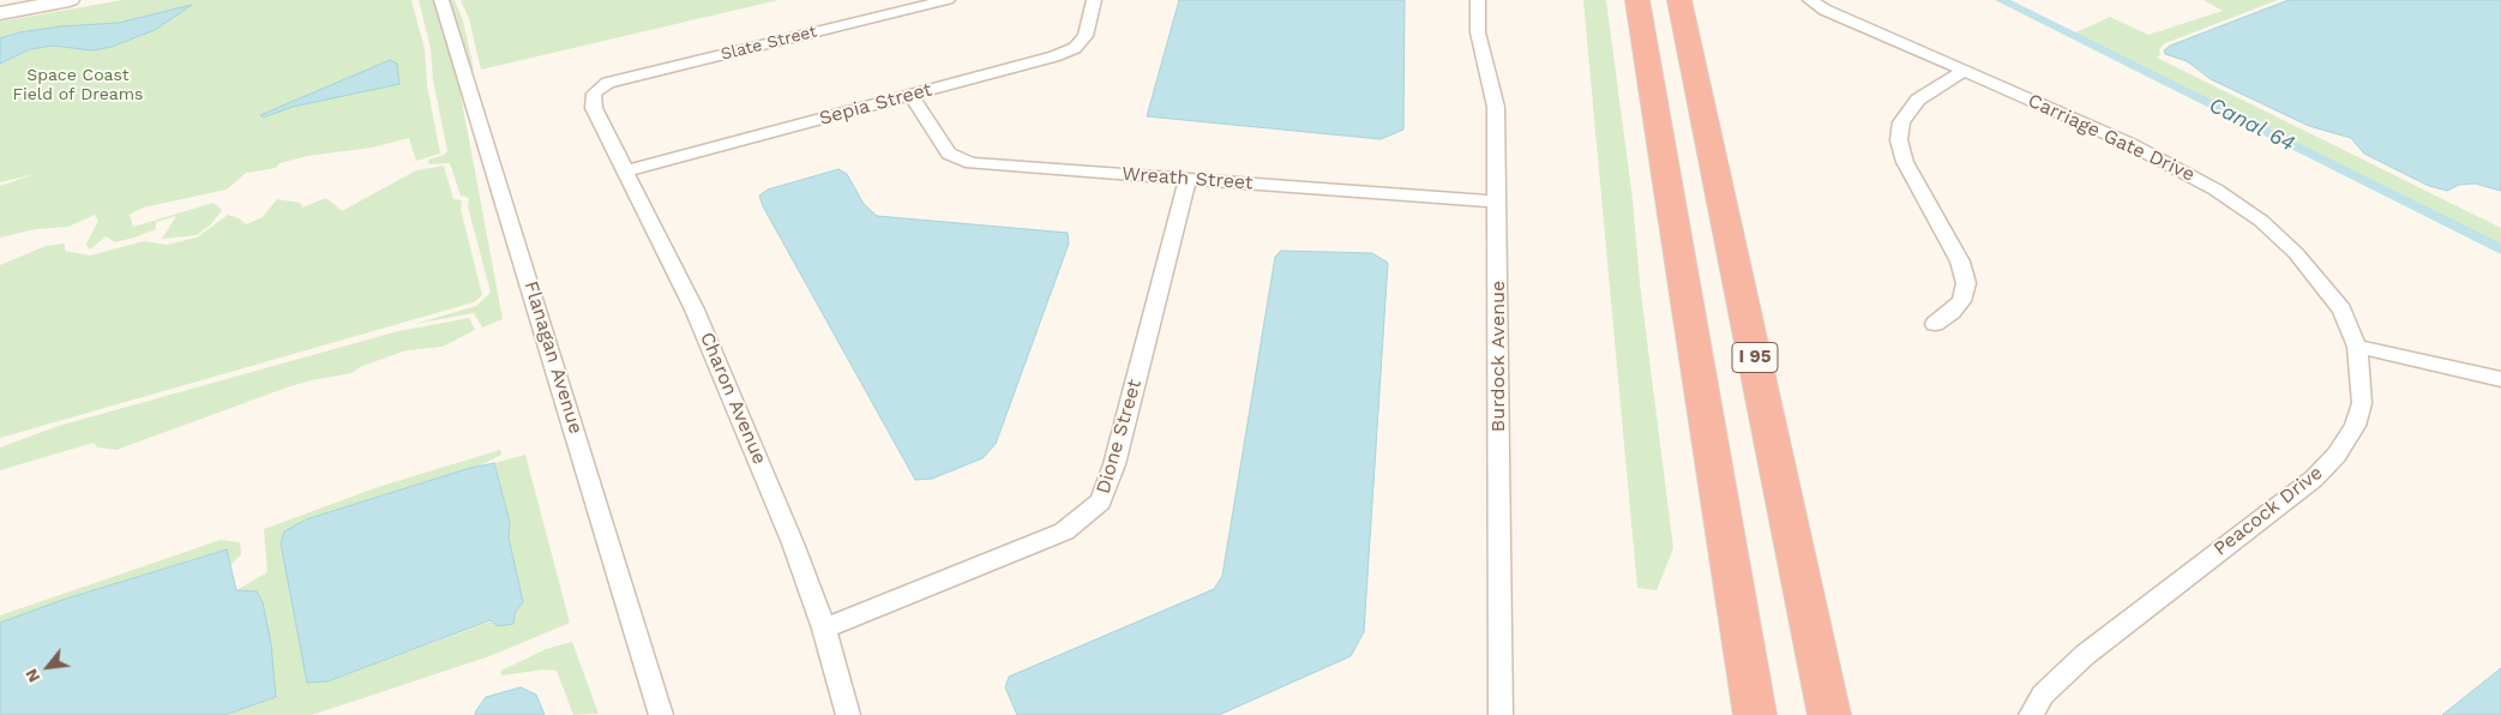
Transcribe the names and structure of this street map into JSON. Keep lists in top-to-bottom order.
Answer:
{
  "streets": {
    "highway": ["I 95"],
    "street": [
      "Slate Street",
      "Sepia Street",
      "Carriage Gate Drive",
      "Wreath Street",
      "Burdock Avenue",
      "Flanagan Avenue",
      "Charon Avenue",
      "Dione Street",
      "Peacock Drive"
    ]
  },
  "crossings": [
    ["Slate Street", "Charon Avenue"],
    ["Sepia Street", "Wreath Street"],
    ["Sepia Street", "Charon Avenue"],
    ["Carriage Gate Drive", "Peacock Drive"],
    ["Wreath Street", "Burdock Avenue"],
    ["Wreath Street", "Dione Street"],
    ["Charon Avenue", "Dione Street"]
  ],
  "water": ["Canal 64"],
  "parks": ["Space Coast Field of Dreams"],
  "north": "bottom left"
}
